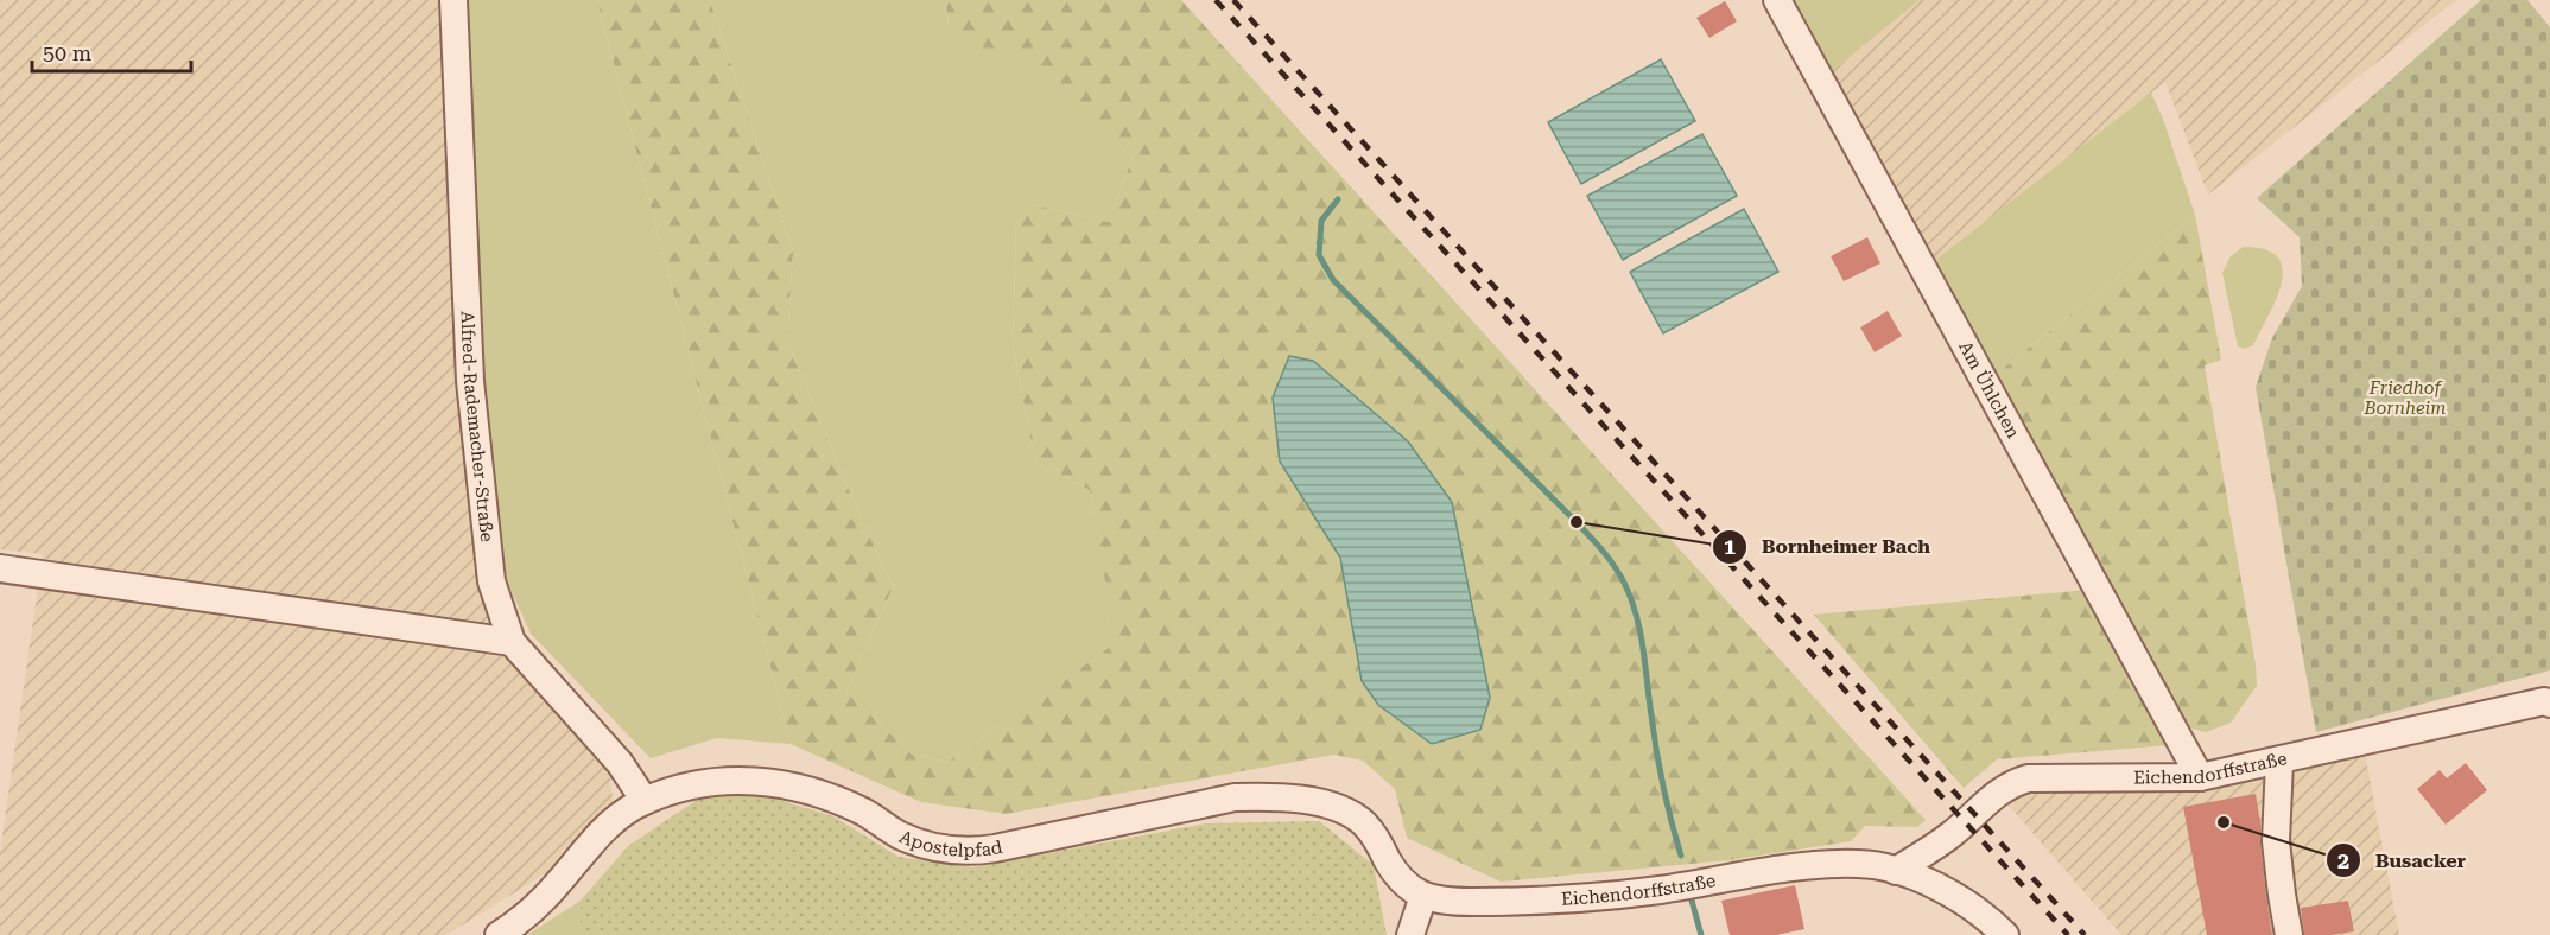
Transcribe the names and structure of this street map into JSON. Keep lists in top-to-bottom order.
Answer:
{
  "streets": {
    "street": [
      "Am Ühlchen",
      "Alfred-Rademacher-Straße",
      "Eichendorffstraße",
      "Apostelpfad"
    ]
  },
  "crossings": [
    ["Am Ühlchen", "Eichendorffstraße"],
    ["Alfred-Rademacher-Straße", "Apostelpfad"],
    ["Eichendorffstraße", "Apostelpfad"]
  ],
  "parks": ["Friedhof Bornheim"],
  "places": ["Bornheimer Bach", "Busacker"],
  "scale_bar": "50 m"
}
